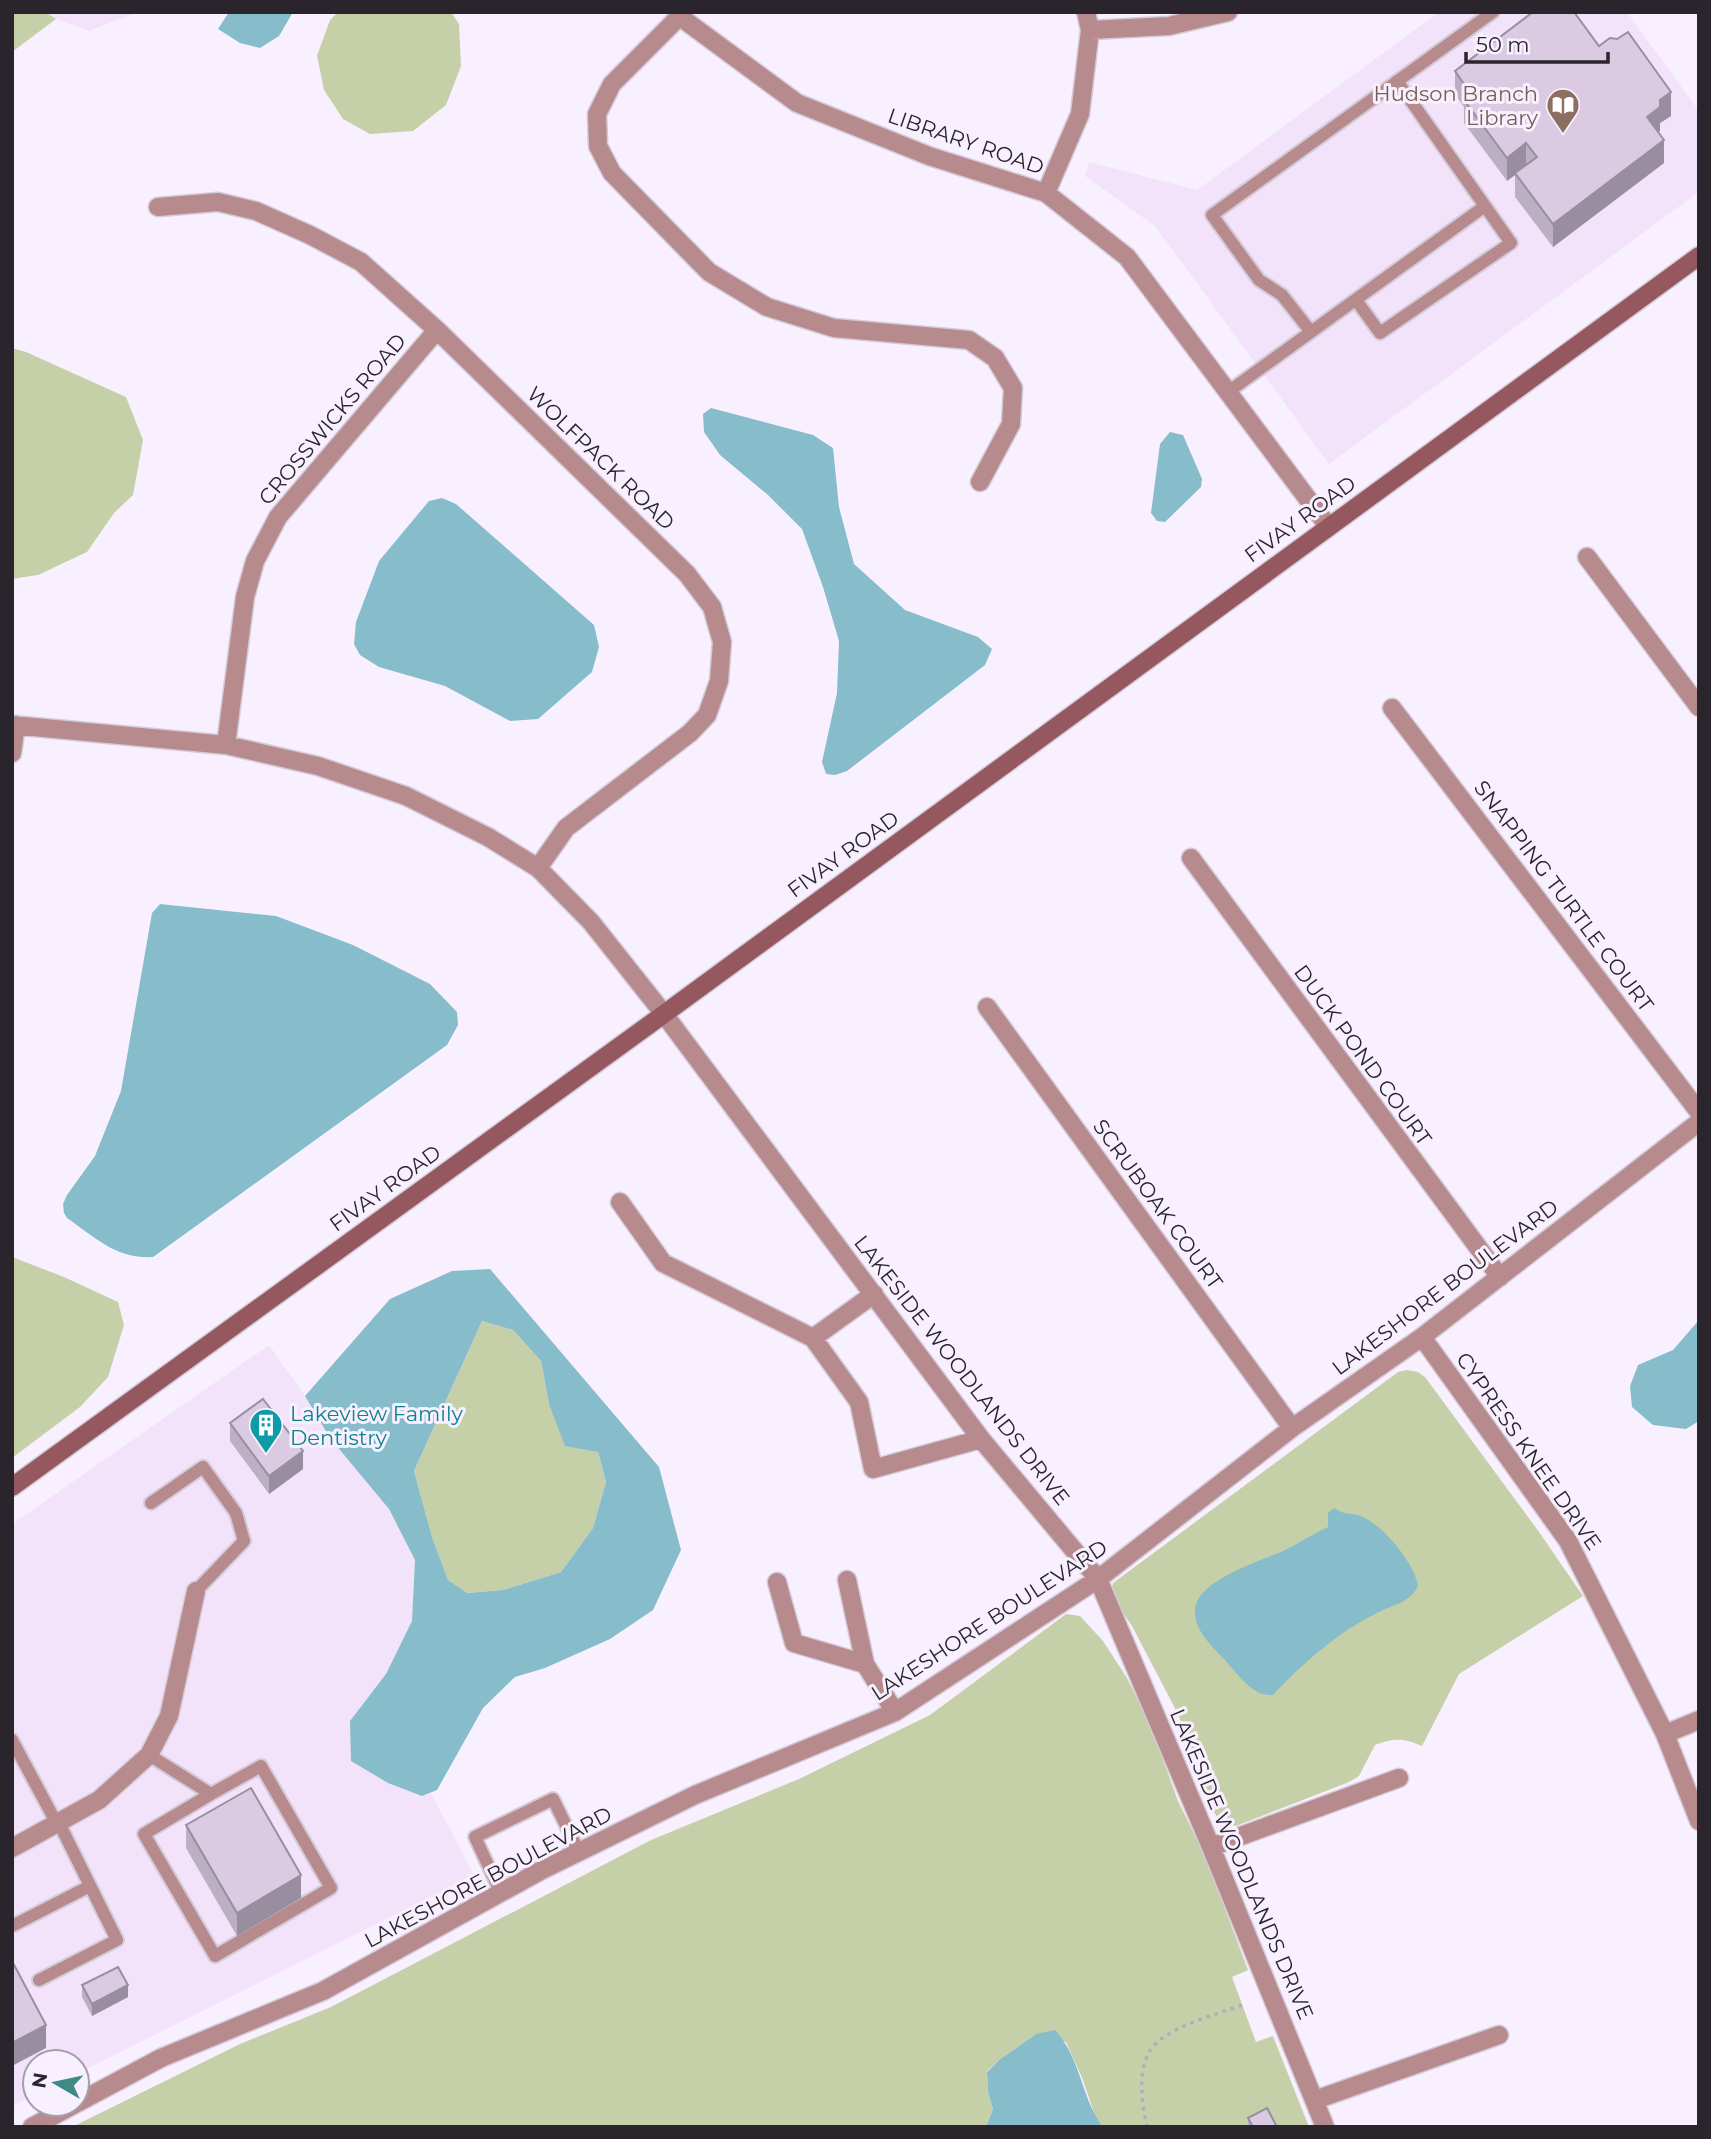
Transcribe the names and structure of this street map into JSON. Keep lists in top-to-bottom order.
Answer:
{
  "streets": {
    "street": [
      "LIBRARY ROAD",
      "CROSSWICKS ROAD",
      "WOLFPACK ROAD",
      "FIVAY ROAD",
      "SNAPPING TURTLE COURT",
      "DUCK POND COURT",
      "SCRUBOAK COURT",
      "LAKESHORE BOULEVARD",
      "LAKESIDE WOODLANDS DRIVE",
      "CYPRESS KNEE DRIVE"
    ]
  },
  "crossings": [
    ["LIBRARY ROAD", "FIVAY ROAD"],
    ["CROSSWICKS ROAD", "WOLFPACK ROAD"],
    ["CROSSWICKS ROAD", "LAKESIDE WOODLANDS DRIVE"],
    ["WOLFPACK ROAD", "LAKESIDE WOODLANDS DRIVE"],
    ["FIVAY ROAD", "LAKESIDE WOODLANDS DRIVE"],
    ["DUCK POND COURT", "LAKESHORE BOULEVARD"],
    ["SCRUBOAK COURT", "LAKESHORE BOULEVARD"],
    ["LAKESHORE BOULEVARD", "LAKESIDE WOODLANDS DRIVE"],
    ["LAKESHORE BOULEVARD", "CYPRESS KNEE DRIVE"]
  ],
  "places": {
    "library": ["Hudson Branch Library"],
    "building": ["Lakeview Family Dentistry"]
  },
  "scale_bar": "50 m",
  "north": "left"
}
